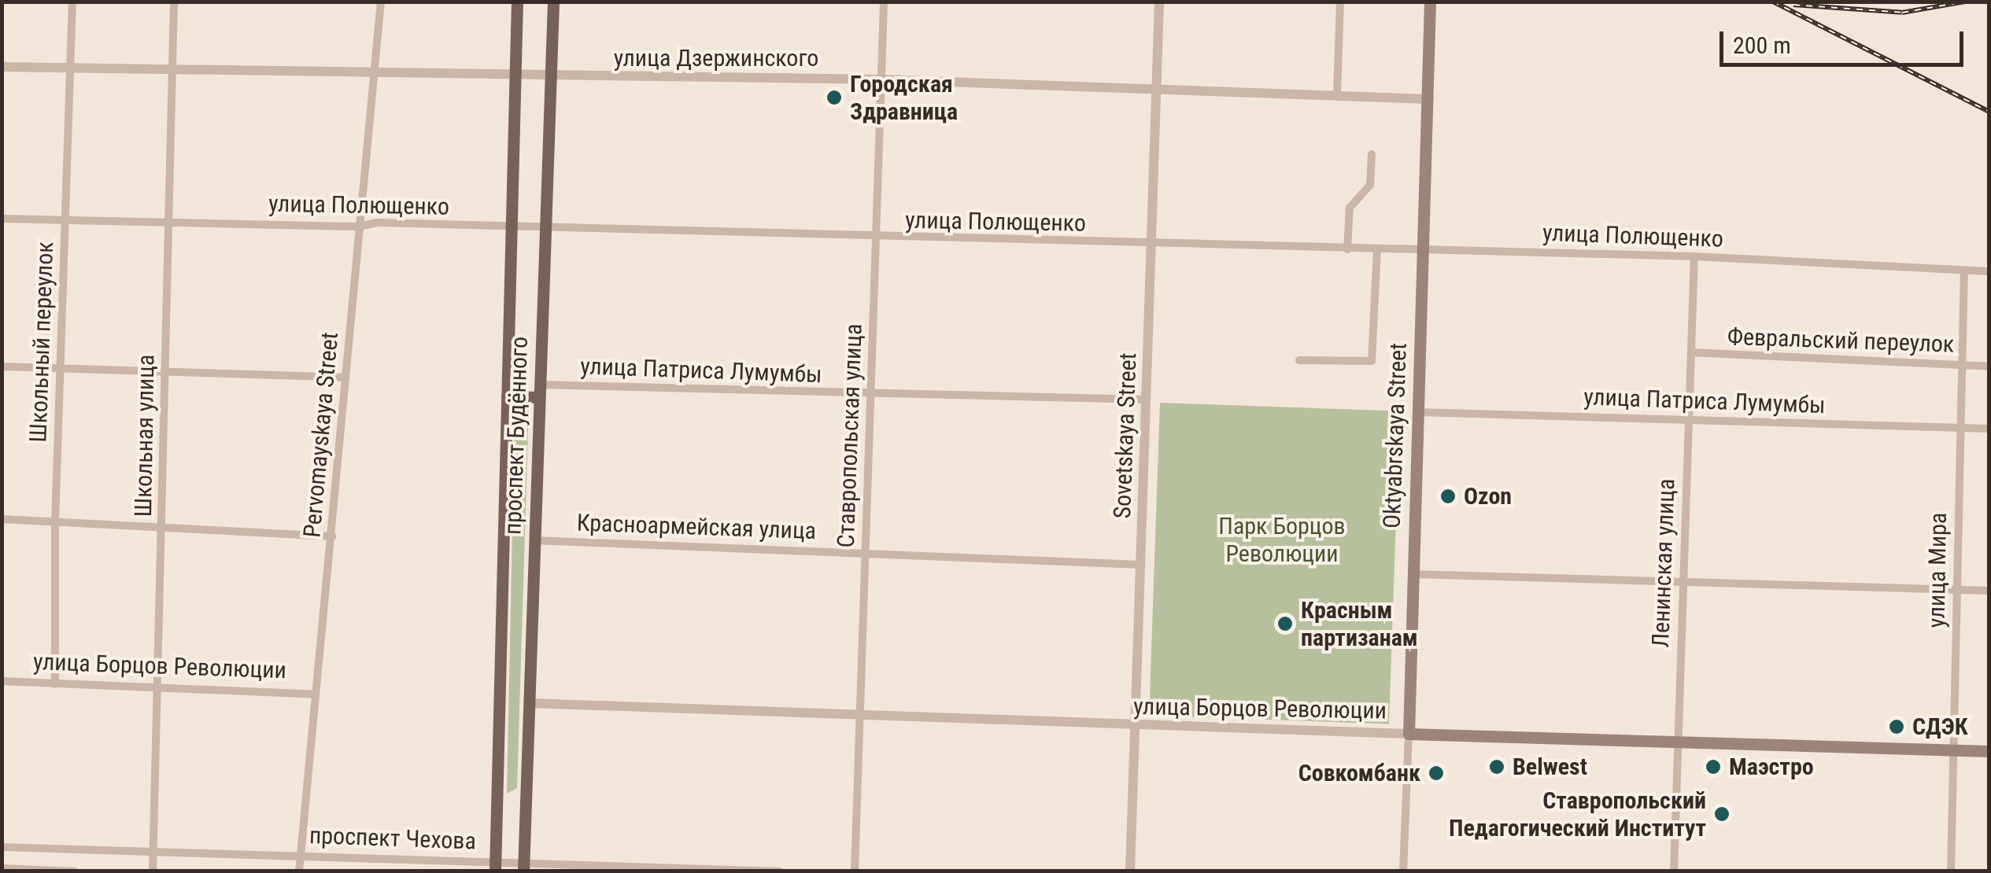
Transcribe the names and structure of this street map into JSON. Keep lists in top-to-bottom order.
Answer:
{
  "streets": {
    "main road": ["проспект Будённого", "Oktyabrskaya Street", "улица Борцов Революции"],
    "street": [
      "улица Дзержинского",
      "улица Полющенко",
      "Февральский переулок",
      "Школьный переулок",
      "улица Патриса Лумумбы",
      "Pervomayskaya Street",
      "Школьная улица",
      "Ставропольская улица",
      "Sovetskaya Street",
      "Красноармейская улица",
      "Ленинская улица",
      "улица Мира",
      "проспект Чехова"
    ]
  },
  "crossings": [
    ["улица Дзержинского", "Школьный переулок"],
    ["улица Дзержинского", "Pervomayskaya Street"],
    ["улица Дзержинского", "Школьная улица"],
    ["улица Дзержинского", "проспект Будённого"],
    ["улица Дзержинского", "Ставропольская улица"],
    ["улица Дзержинского", "Sovetskaya Street"],
    ["улица Дзержинского", "Oktyabrskaya Street"],
    ["улица Полющенко", "Школьный переулок"],
    ["улица Полющенко", "Pervomayskaya Street"],
    ["улица Полющенко", "Школьная улица"],
    ["улица Полющенко", "проспект Будённого"],
    ["улица Полющенко", "Ставропольская улица"],
    ["улица Полющенко", "Sovetskaya Street"],
    ["улица Полющенко", "Oktyabrskaya Street"],
    ["улица Полющенко", "Ленинская улица"],
    ["улица Полющенко", "улица Мира"],
    ["Февральский переулок", "Ленинская улица"],
    ["Февральский переулок", "улица Мира"],
    ["Школьный переулок", "улица Борцов Революции"],
    ["улица Патриса Лумумбы", "проспект Будённого"],
    ["улица Патриса Лумумбы", "Ставропольская улица"],
    ["улица Патриса Лумумбы", "Sovetskaya Street"],
    ["улица Патриса Лумумбы", "Oktyabrskaya Street"],
    ["улица Патриса Лумумбы", "Ленинская улица"],
    ["улица Патриса Лумумбы", "улица Мира"],
    ["Pervomayskaya Street", "улица Борцов Революции"],
    ["Pervomayskaya Street", "проспект Чехова"],
    ["Школьная улица", "улица Борцов Революции"],
    ["Школьная улица", "проспект Чехова"],
    ["проспект Будённого", "Красноармейская улица"],
    ["проспект Будённого", "улица Борцов Революции"],
    ["проспект Будённого", "проспект Чехова"],
    ["Ставропольская улица", "Красноармейская улица"],
    ["Ставропольская улица", "улица Борцов Революции"],
    ["Sovetskaya Street", "Красноармейская улица"],
    ["Sovetskaya Street", "улица Борцов Революции"],
    ["Oktyabrskaya Street", "улица Борцов Революции"],
    ["Ленинская улица", "улица Борцов Революции"],
    ["улица Мира", "улица Борцов Революции"]
  ],
  "parks": ["Парк Борцов Революции"],
  "places": [
    "Городская Здравница",
    "Ozon",
    "Красным партизанам",
    "СДЭК",
    "Belwest",
    "Маэстро",
    "Совкомбанк",
    "Ставропольский Педагогический Институт"
  ],
  "scale_bar": "200 m"
}
